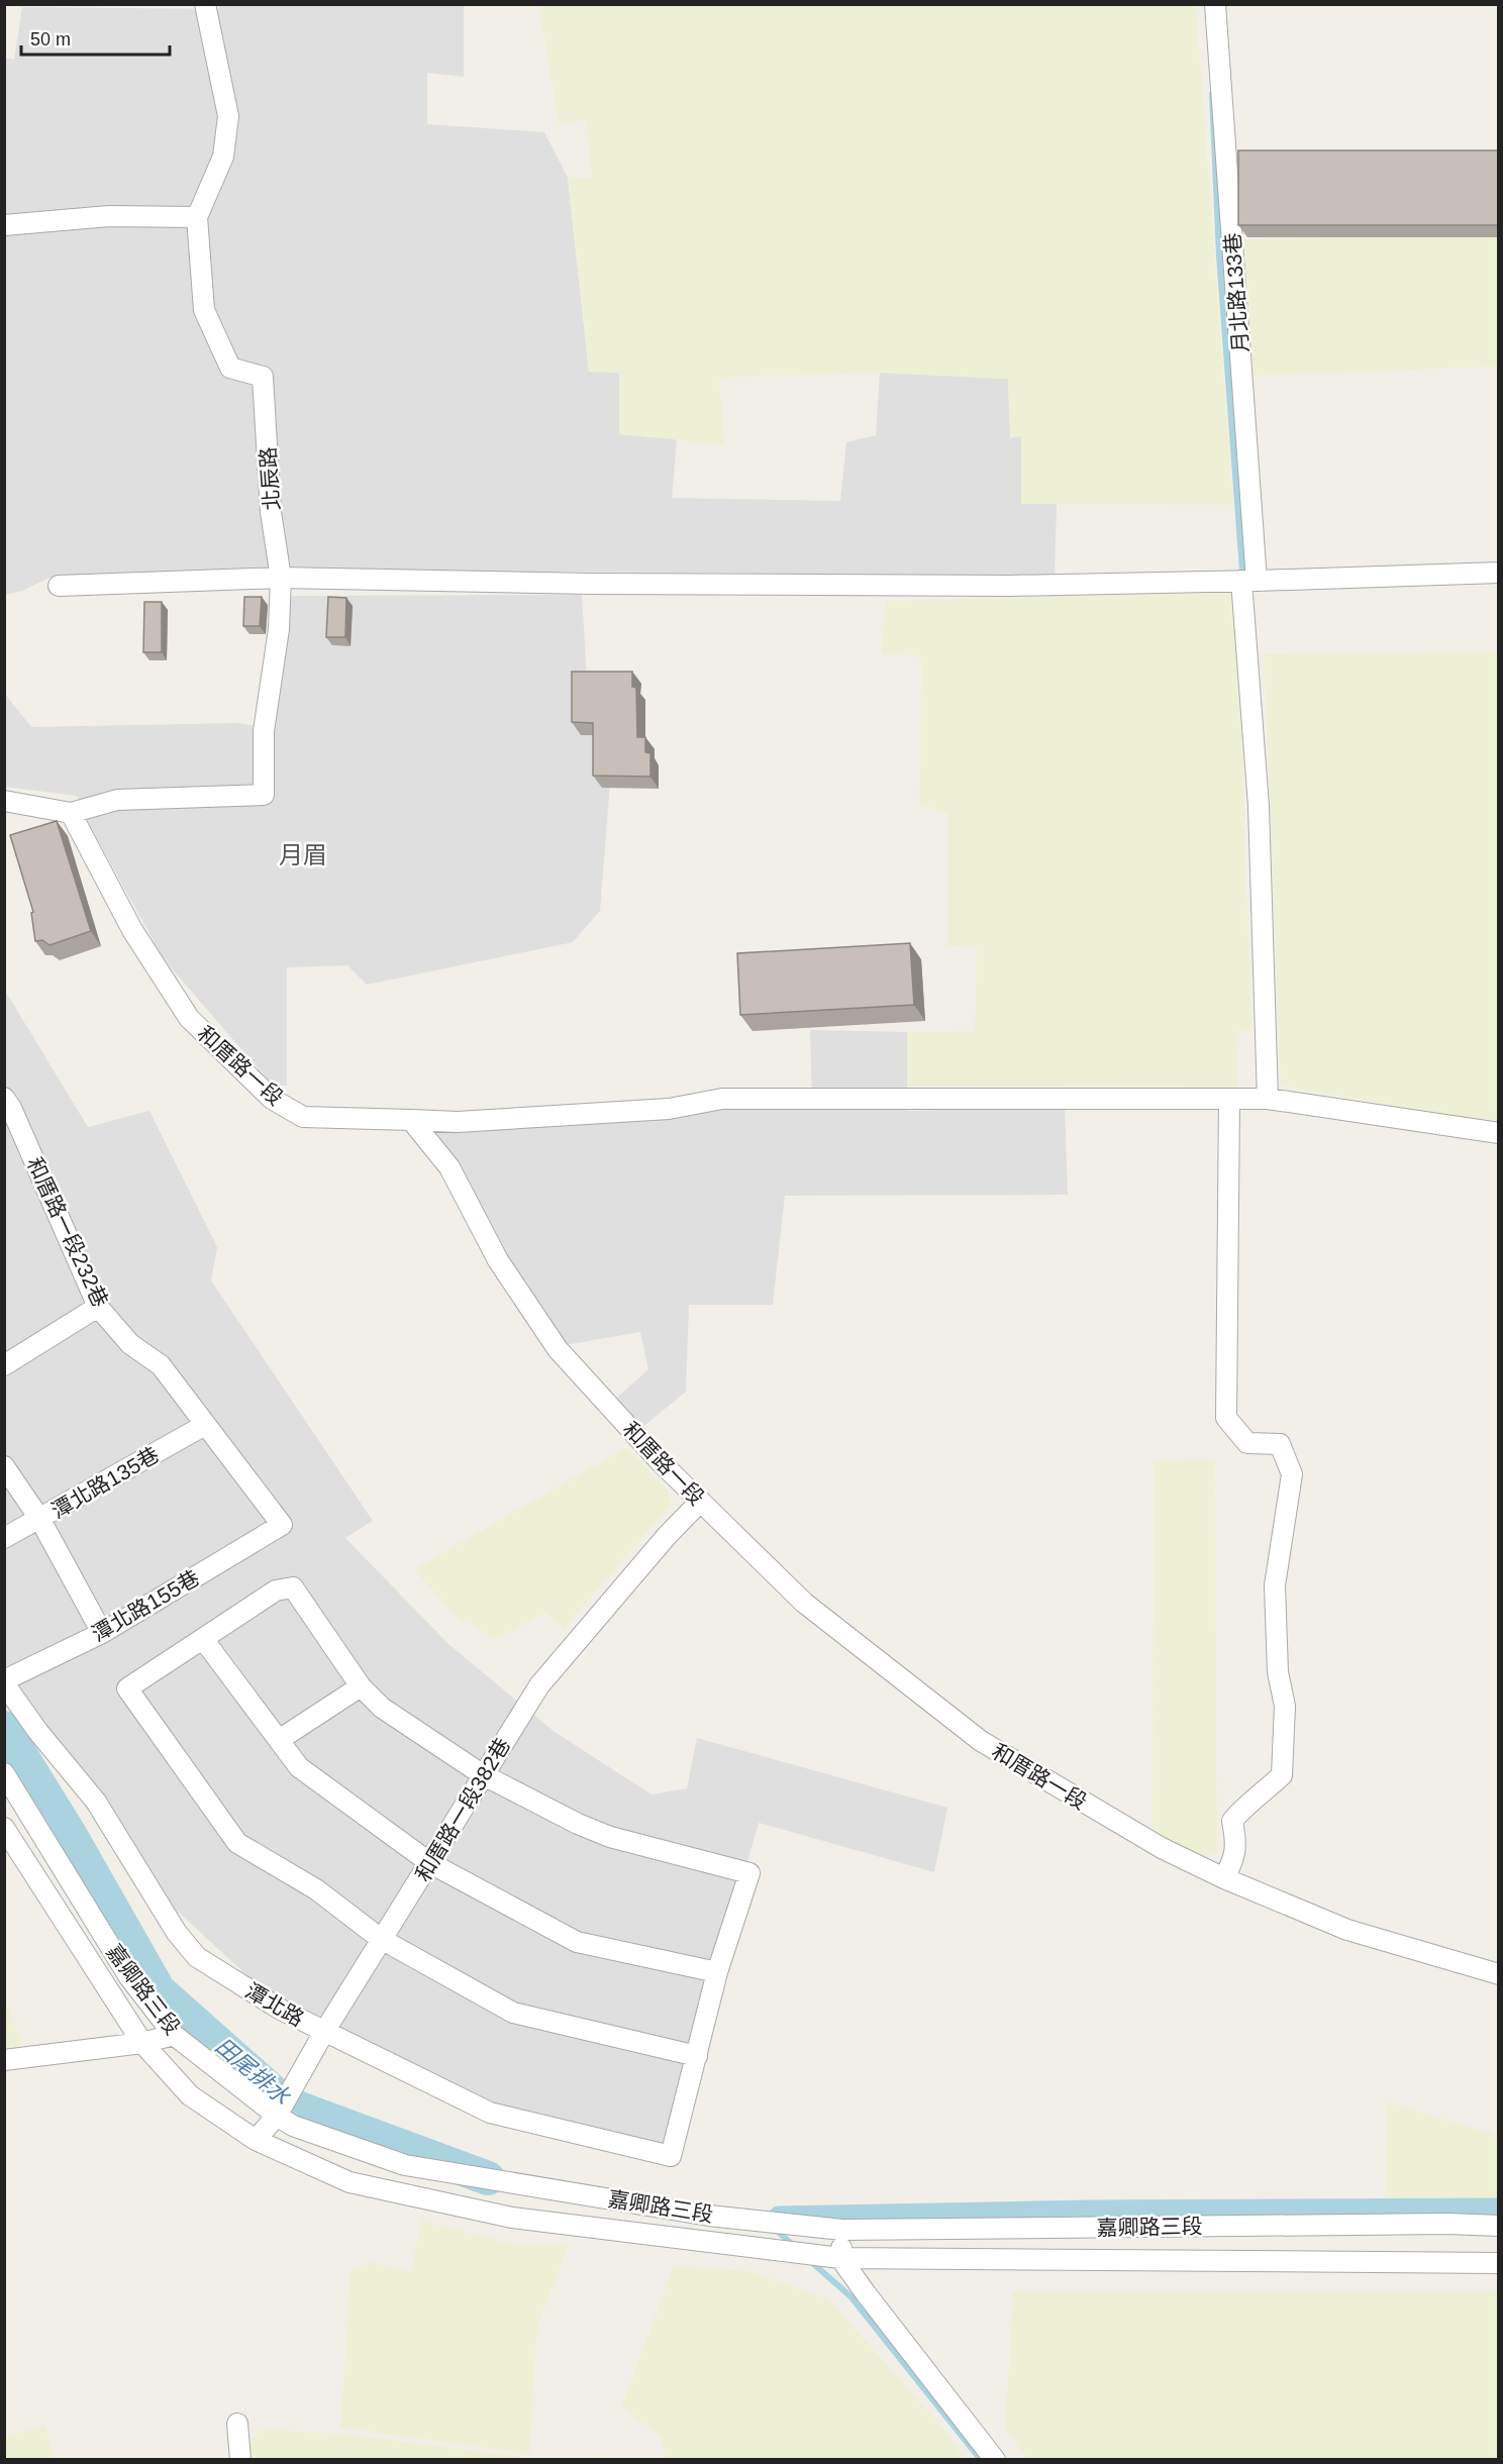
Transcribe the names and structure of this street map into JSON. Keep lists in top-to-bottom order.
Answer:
{
  "streets": {
    "street": [
      "月北路133巷",
      "北辰路",
      "和厝路一段",
      "和厝路一段232巷",
      "潭北路135巷",
      "潭北路155巷",
      "和厝路一段382巷",
      "嘉卿路三段",
      "潭北路"
    ]
  },
  "crossings": [
    ["北辰路", "和厝路一段"],
    ["和厝路一段", "和厝路一段382巷"],
    ["和厝路一段232巷", "潭北路135巷"],
    ["和厝路一段232巷", "潭北路155巷"],
    ["潭北路155巷", "潭北路"],
    ["和厝路一段382巷", "嘉卿路三段"],
    ["和厝路一段382巷", "潭北路"]
  ],
  "districts": ["月眉"],
  "water": ["田尾排水"],
  "scale_bar": "50 m"
}
